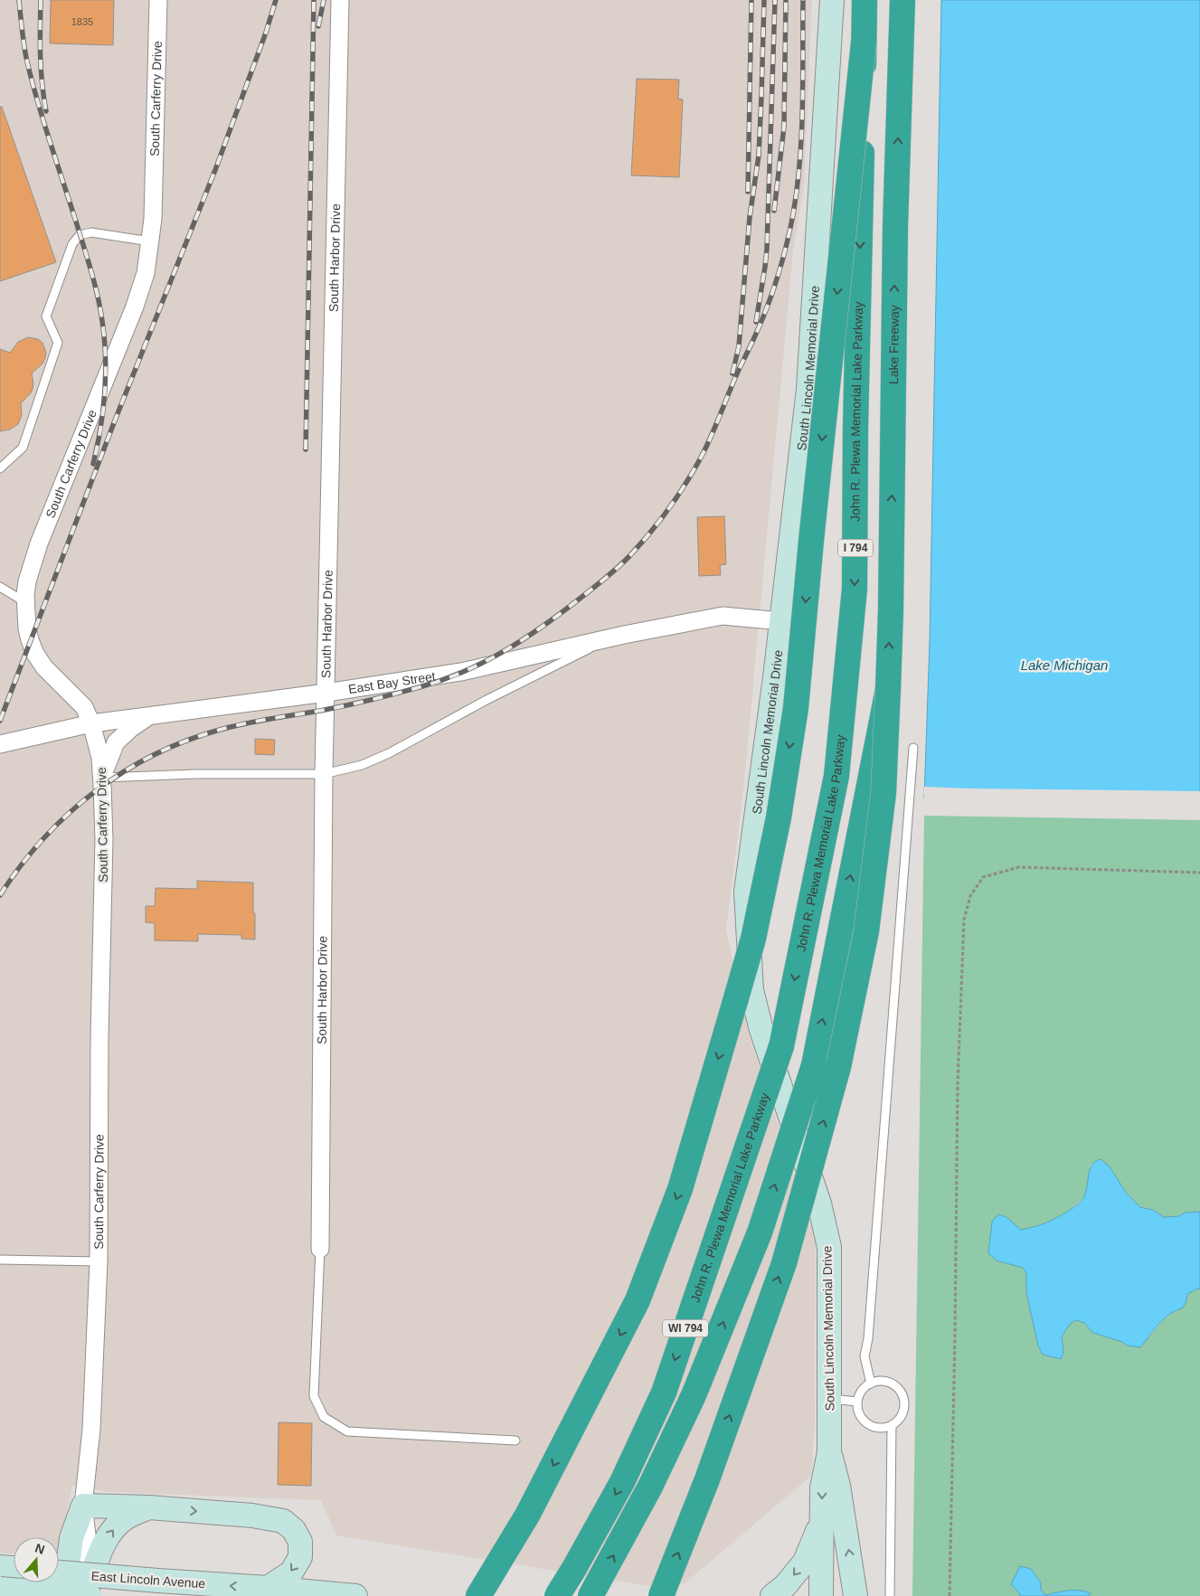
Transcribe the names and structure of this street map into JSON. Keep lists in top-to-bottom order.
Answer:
{
  "streets": {
    "highway": [
      "Lake Freeway",
      "John R. Plewa Memorial Lake Parkway",
      "I 794",
      "WI 794"
    ],
    "street": [
      "South Carferry Drive",
      "South Harbor Drive",
      "South Lincoln Memorial Drive",
      "East Bay Street",
      "East Lincoln Avenue"
    ]
  },
  "crossings": [
    ["South Carferry Drive", "East Bay Street"],
    ["South Carferry Drive", "East Lincoln Avenue"],
    ["South Harbor Drive", "East Bay Street"],
    ["Lake Freeway", "I 794"],
    ["South Lincoln Memorial Drive", "East Bay Street"],
    ["John R. Plewa Memorial Lake Parkway", "I 794"],
    ["I 794", "WI 794"]
  ],
  "water": ["Lake Michigan"],
  "house_numbers": ["1835"],
  "north": "top"
}
